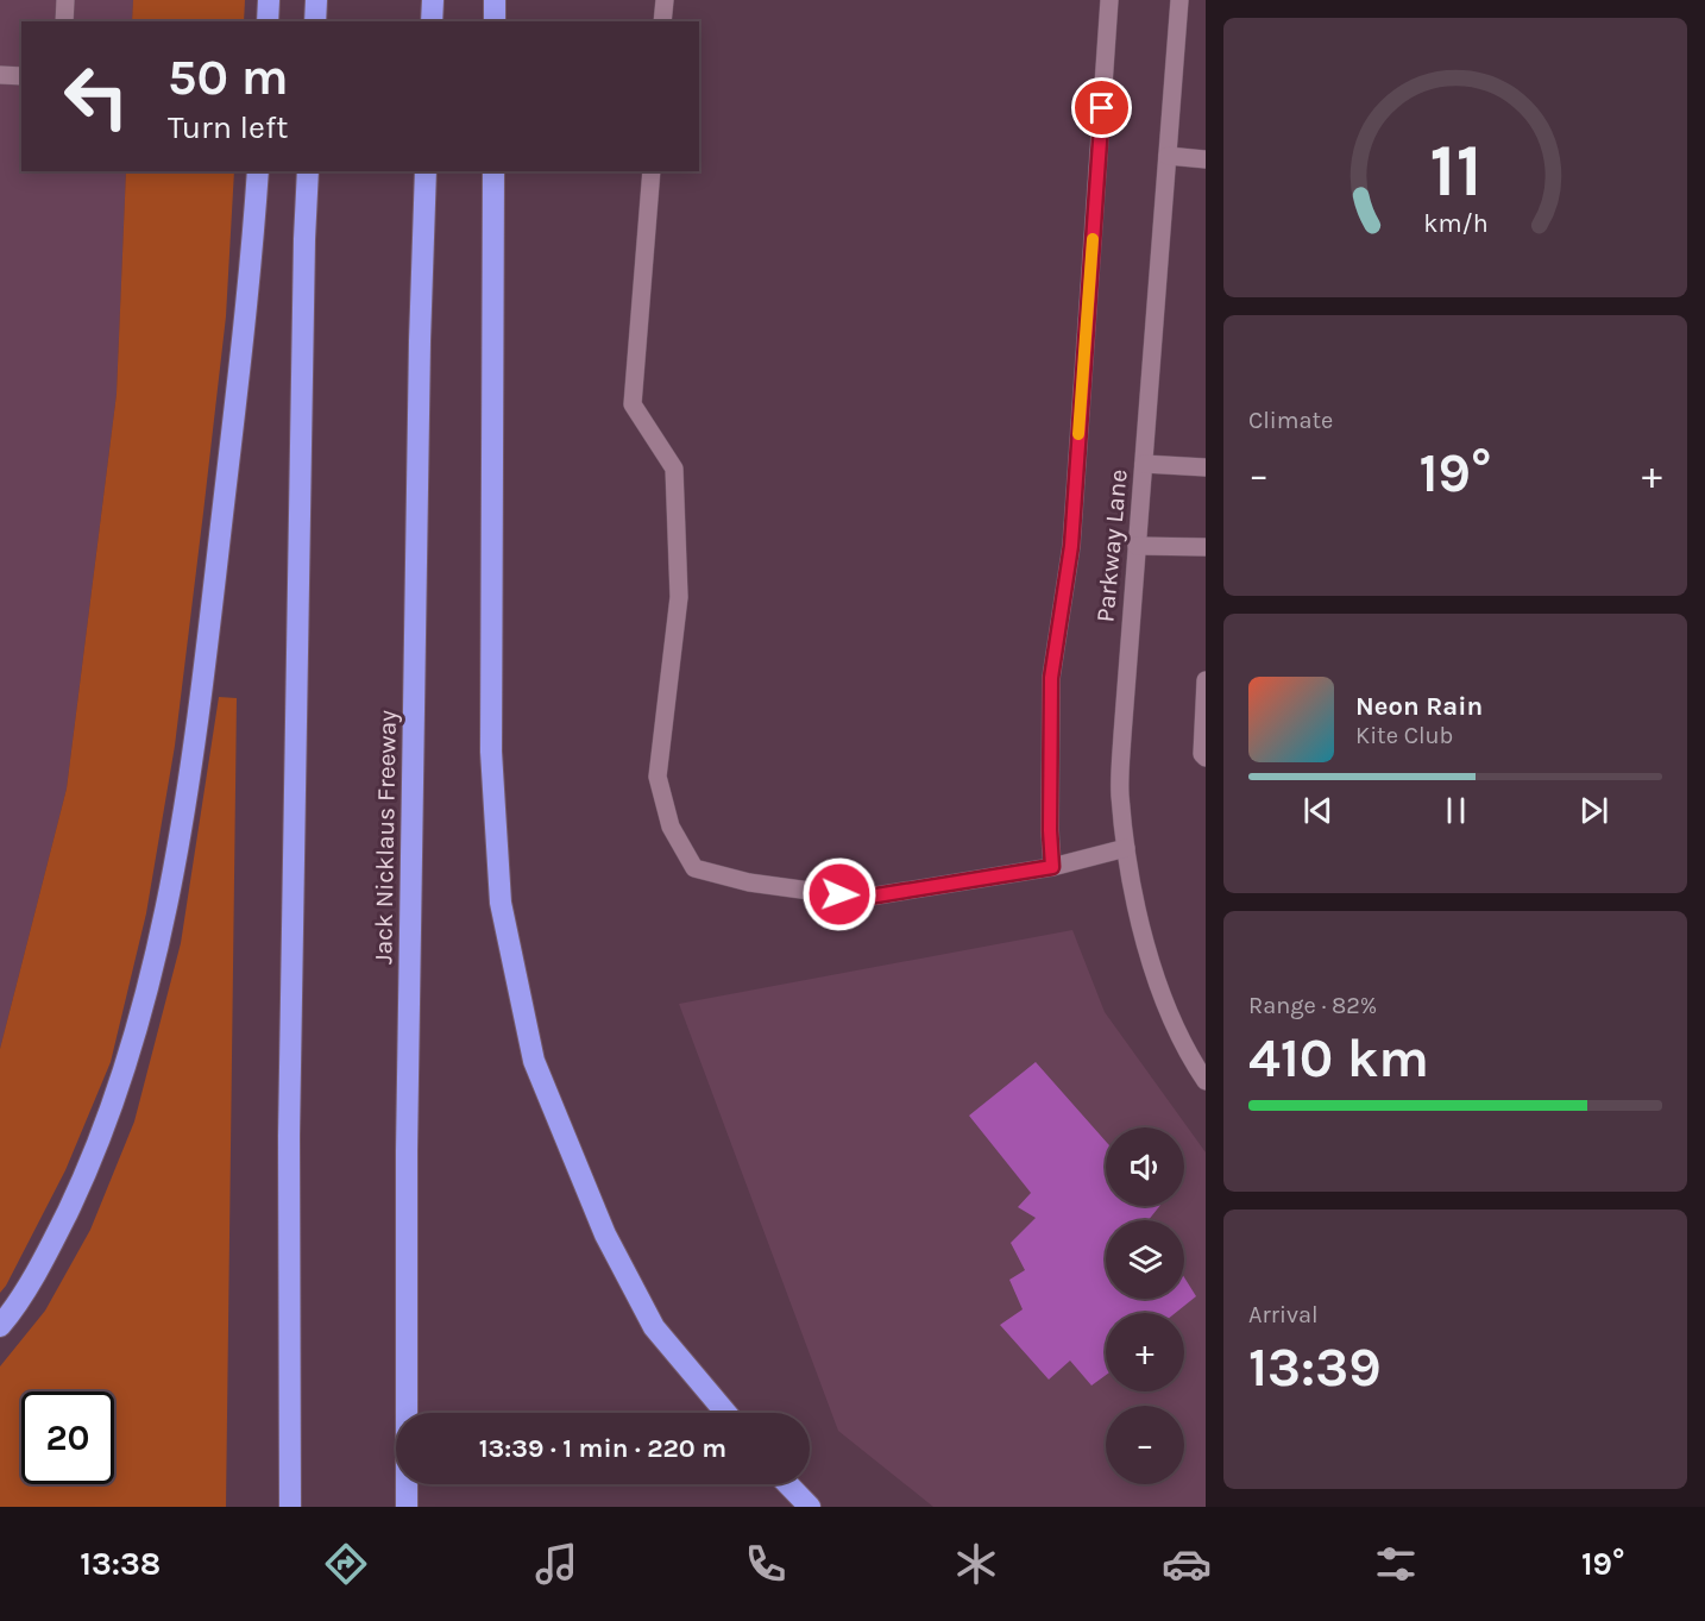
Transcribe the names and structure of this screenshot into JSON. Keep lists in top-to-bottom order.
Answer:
{
  "streets": {
    "highway": ["Jack Nicklaus Freeway"],
    "street": ["Parkway Lane"]
  },
  "page": {
    "turn": ["50 m", "Turn left"],
    "tile": [
      "Climate",
      ["Range · 82%", "410 km"],
      ["Arrival", "13:39"]
    ],
    "heat": ["−", "19°", "+"],
    "song": ["Neon Rain", "Kite Club"],
    "map_buttons": ["+", "−"],
    "limit": "20",
    "trip": "13:39 · 1 min · 220 m",
    "tabs": ["13:38", "19°"],
    "gauge": ["11", "km/h"]
  }
}
